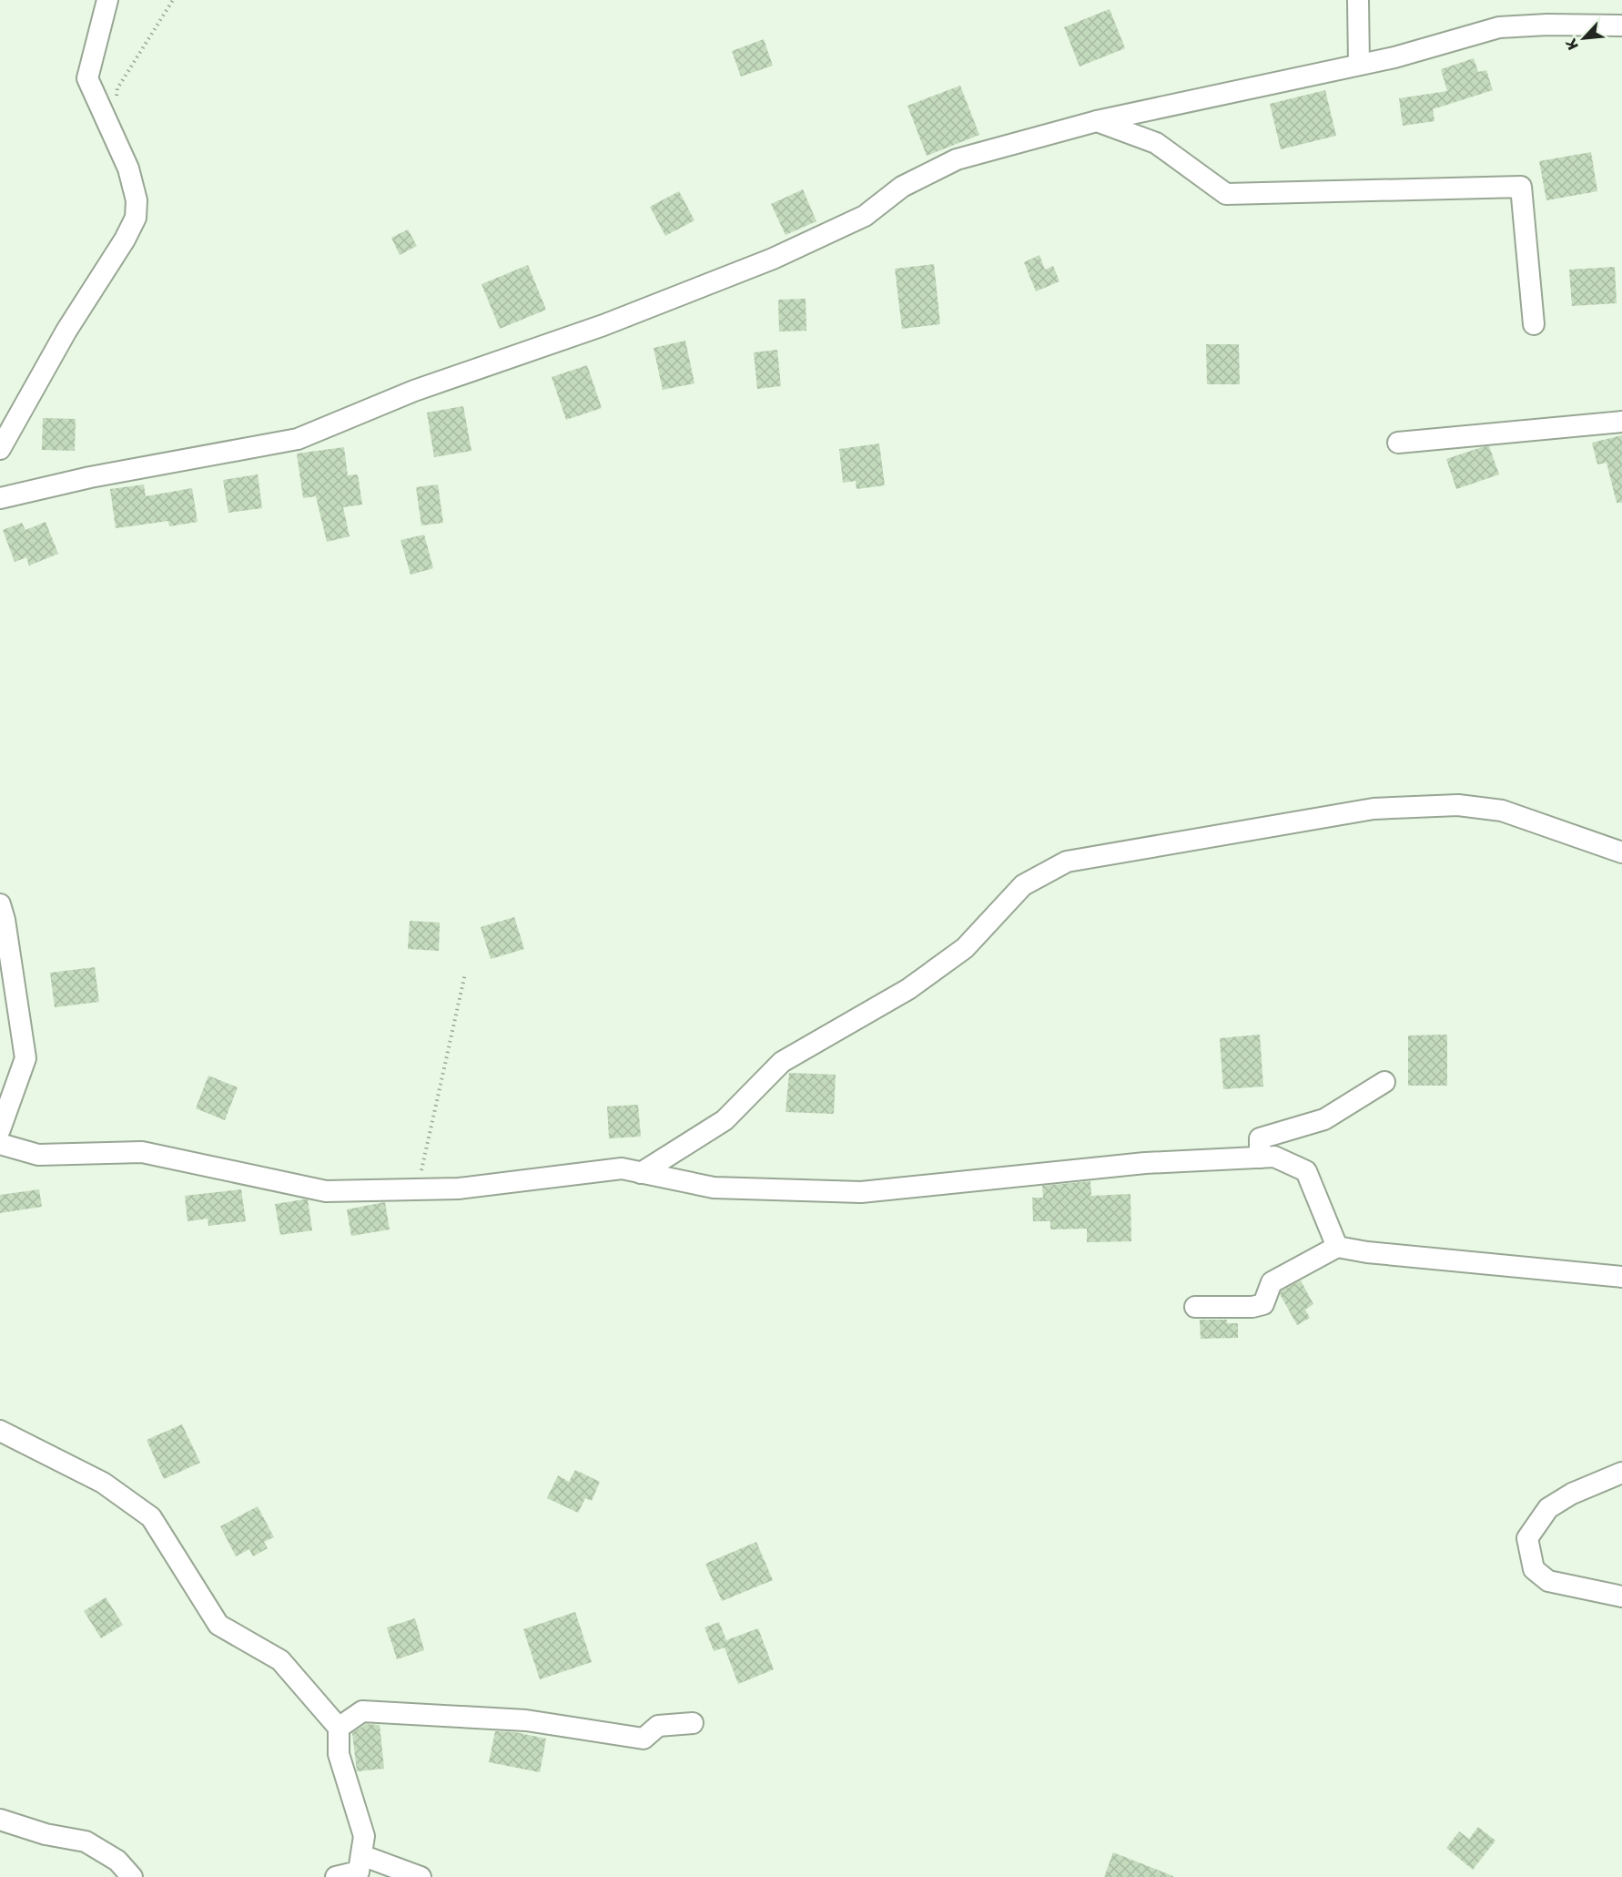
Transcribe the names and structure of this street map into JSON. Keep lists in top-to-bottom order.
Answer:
{
  "north": "bottom left"
}
